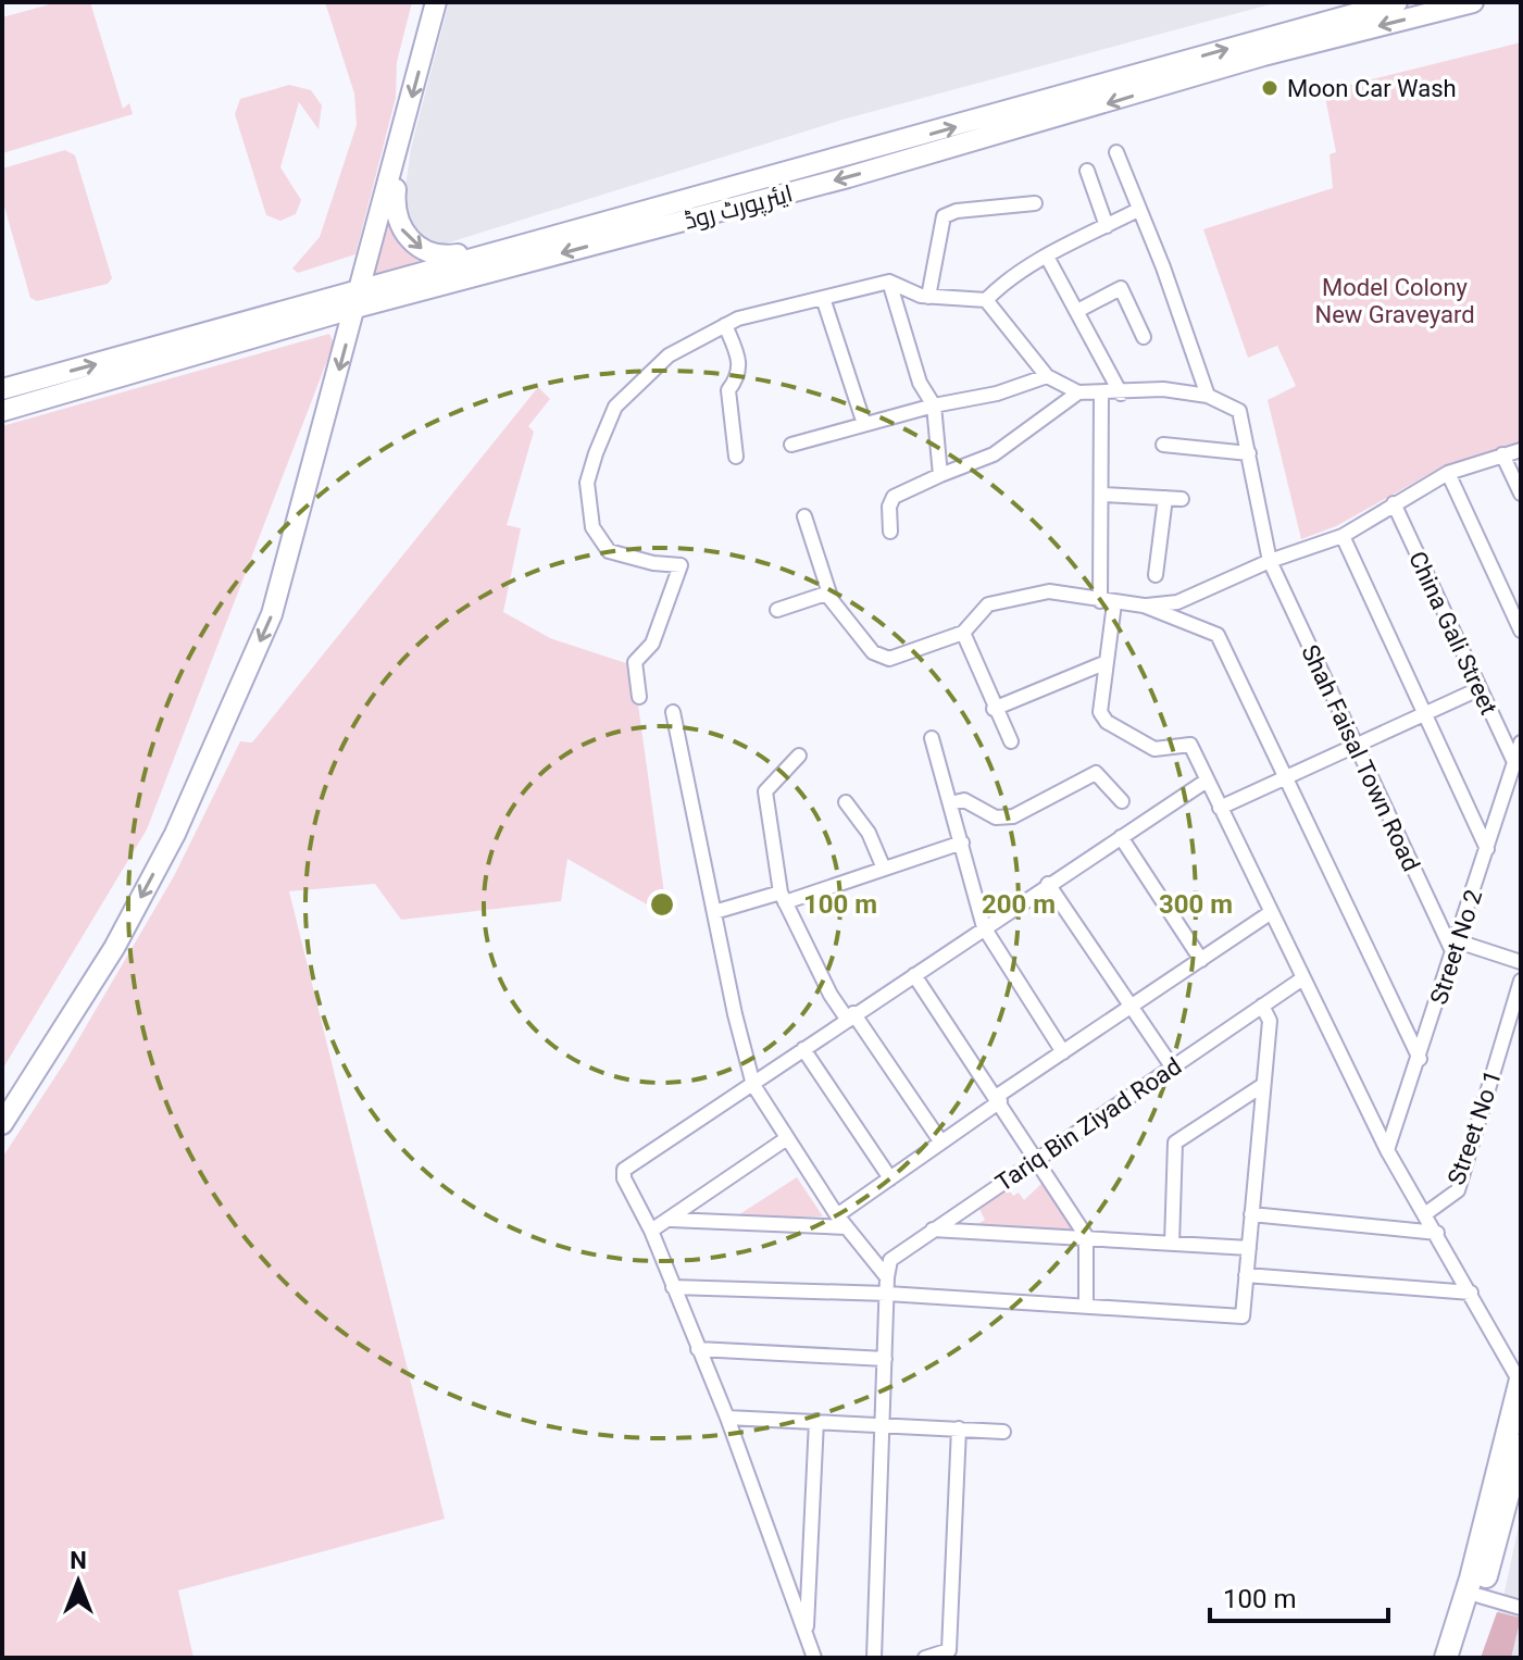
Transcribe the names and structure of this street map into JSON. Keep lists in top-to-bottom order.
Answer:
{
  "streets": {
    "main road": ["ایئرپورٹ روڈ"],
    "street": [
      "China Gali Street",
      "Shah Faisal Town Road",
      "Street No 2",
      "Tariq Bin Ziyad Road",
      "Street No 1"
    ]
  },
  "crossings": [
    ["China Gali Street", "Street No 2"],
    ["Shah Faisal Town Road", "Street No 2"]
  ],
  "parks": ["Model Colony New Graveyard"],
  "places": ["Moon Car Wash"],
  "scale_bar": "100 m",
  "north": "top",
  "rings": ["100 m", "200 m", "300 m"]
}
